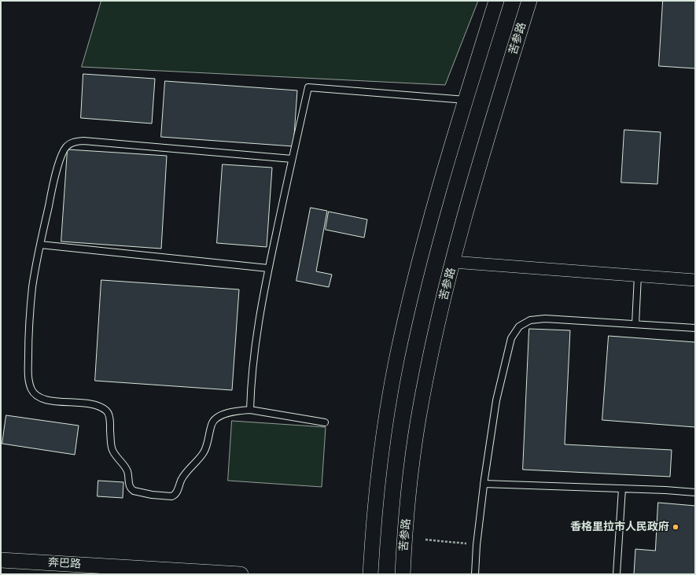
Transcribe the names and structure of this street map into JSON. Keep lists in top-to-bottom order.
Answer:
{
  "streets": {
    "street": ["苦参路", "奔巴路"]
  },
  "places": ["香格里拉市人民政府"]
}
